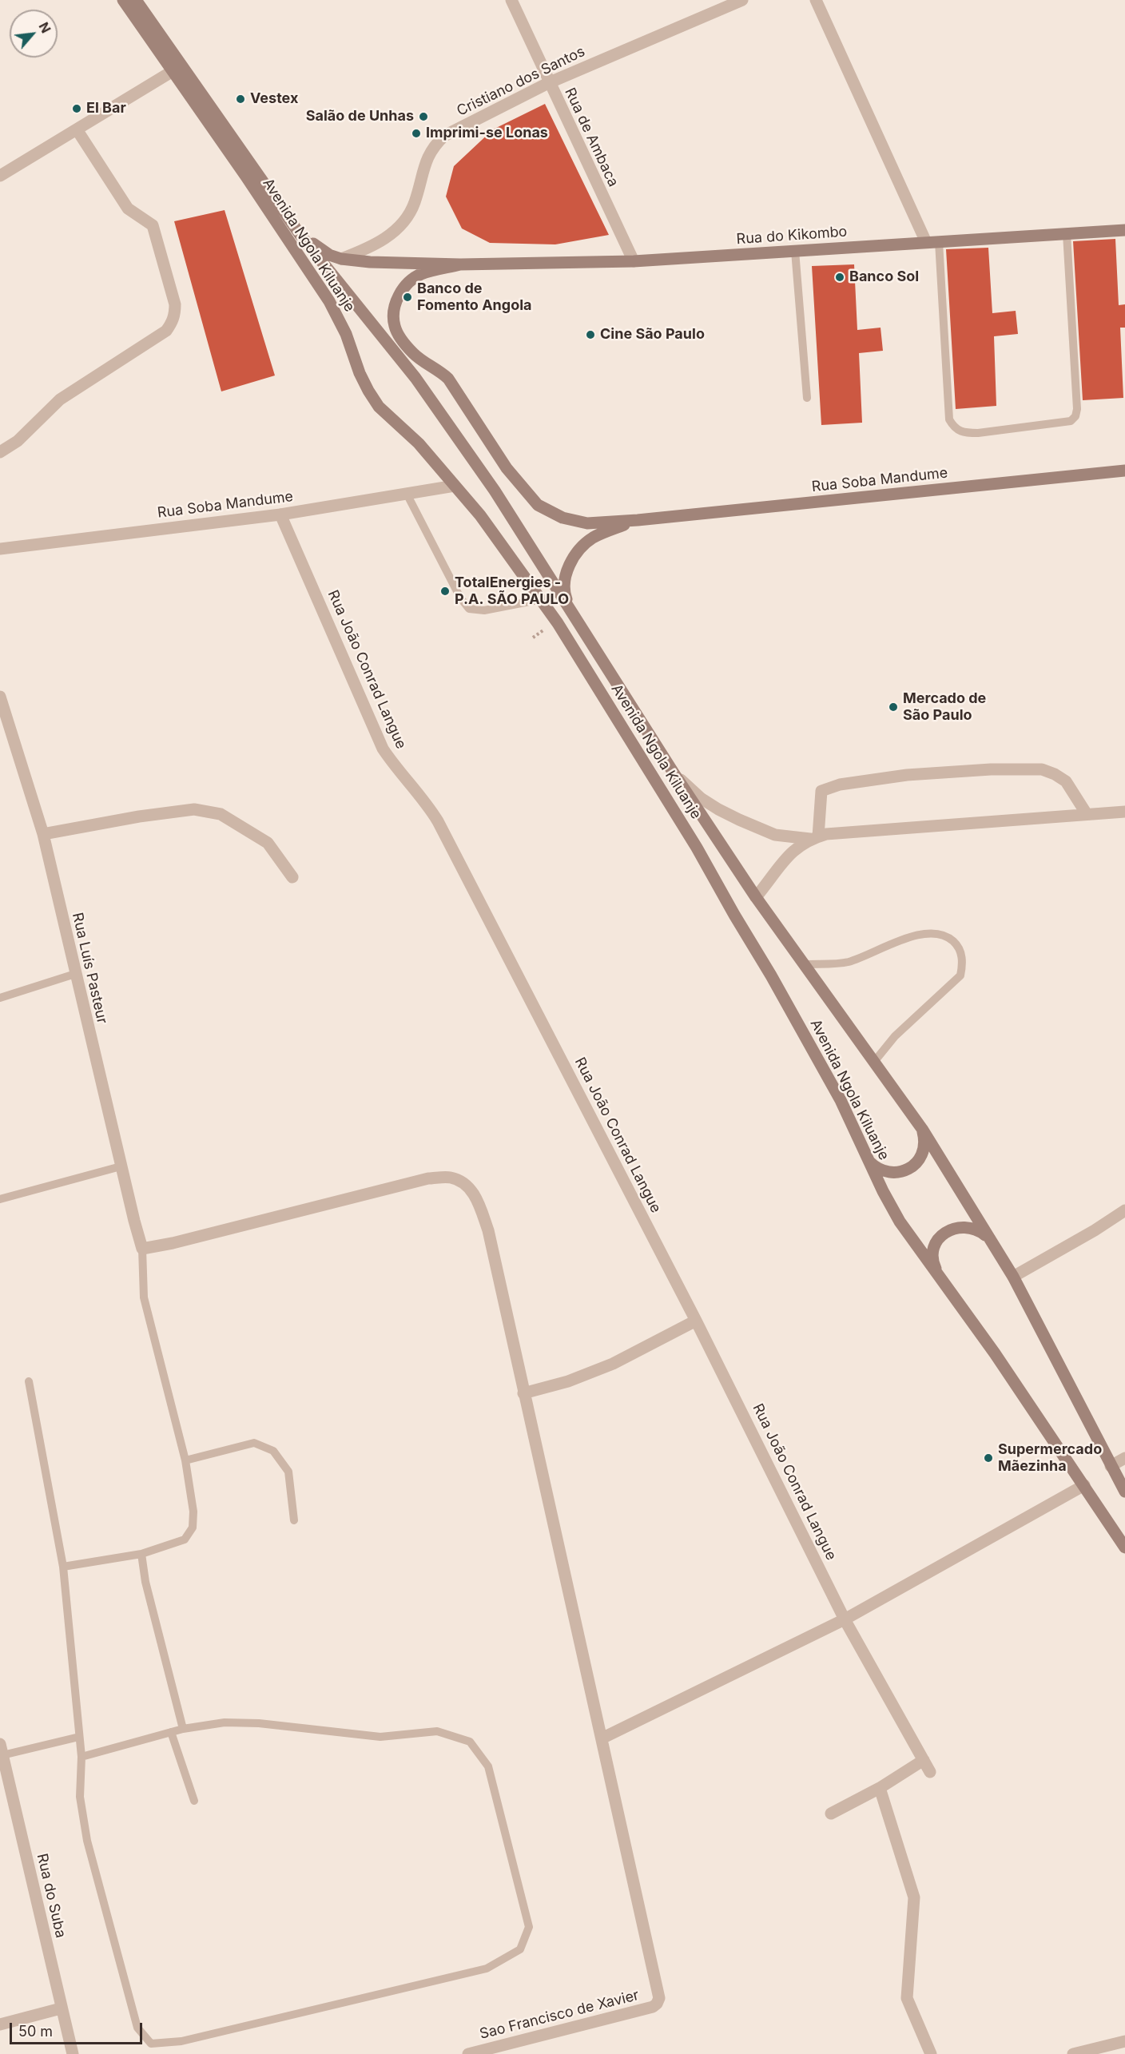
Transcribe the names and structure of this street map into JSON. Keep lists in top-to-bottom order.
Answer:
{
  "streets": {
    "main road": ["Rua do Kikombo", "Avenida Ngola Kiluanje", "Rua Soba Mandume"],
    "street": [
      "Cristiano dos Santos",
      "Rua de Ambaca",
      "Rua João Conrad Langue",
      "Rua Luís Pasteur",
      "Rua do Suba",
      "Sao Francisco de Xavier"
    ]
  },
  "crossings": [
    ["Cristiano dos Santos", "Rua de Ambaca"],
    ["Rua de Ambaca", "Rua do Kikombo"],
    ["Avenida Ngola Kiluanje", "Rua Soba Mandume"],
    ["Rua Soba Mandume", "Rua João Conrad Langue"]
  ],
  "places": [
    "Vestex",
    "El Bar",
    "Salão de Unhas",
    "Imprimi-se Lonas",
    "Banco Sol",
    "Banco de Fomento Angola",
    "Cine São Paulo",
    "TotalEnergies - P.A. SÃO PAULO",
    "Mercado de São Paulo",
    "Supermercado Mãezinha"
  ],
  "scale_bar": "50 m",
  "north": "top right"
}
